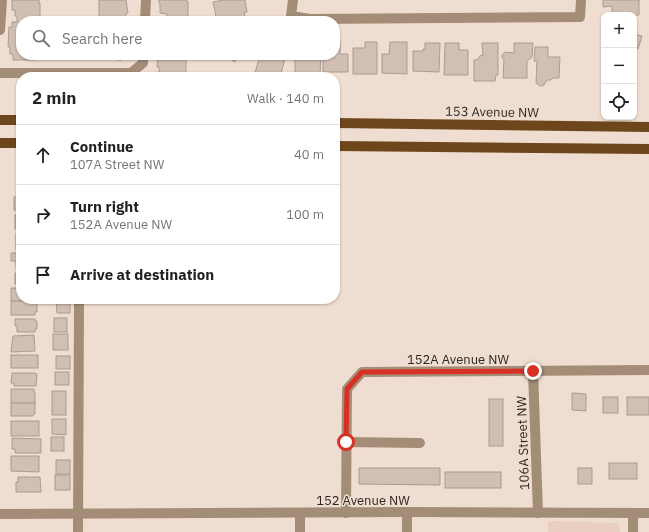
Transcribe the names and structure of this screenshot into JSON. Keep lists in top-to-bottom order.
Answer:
{
  "streets": {
    "main road": ["153 Avenue NW"],
    "street": ["152A Avenue NW", "106A Street NW", "152 Avenue NW"]
  },
  "crossings": [
    ["152A Avenue NW", "106A Street NW"],
    ["106A Street NW", "152 Avenue NW"]
  ],
  "page": {
    "map_buttons": ["+", "−"],
    "search": "Search here",
    "heading": ["2 min", "Walk · 140 m"],
    "list": [
      ["Continue", "107A Street NW", "40 m"],
      ["Turn right", "152A Avenue NW", "100 m"],
      "Arrive at destination"
    ]
  }
}
